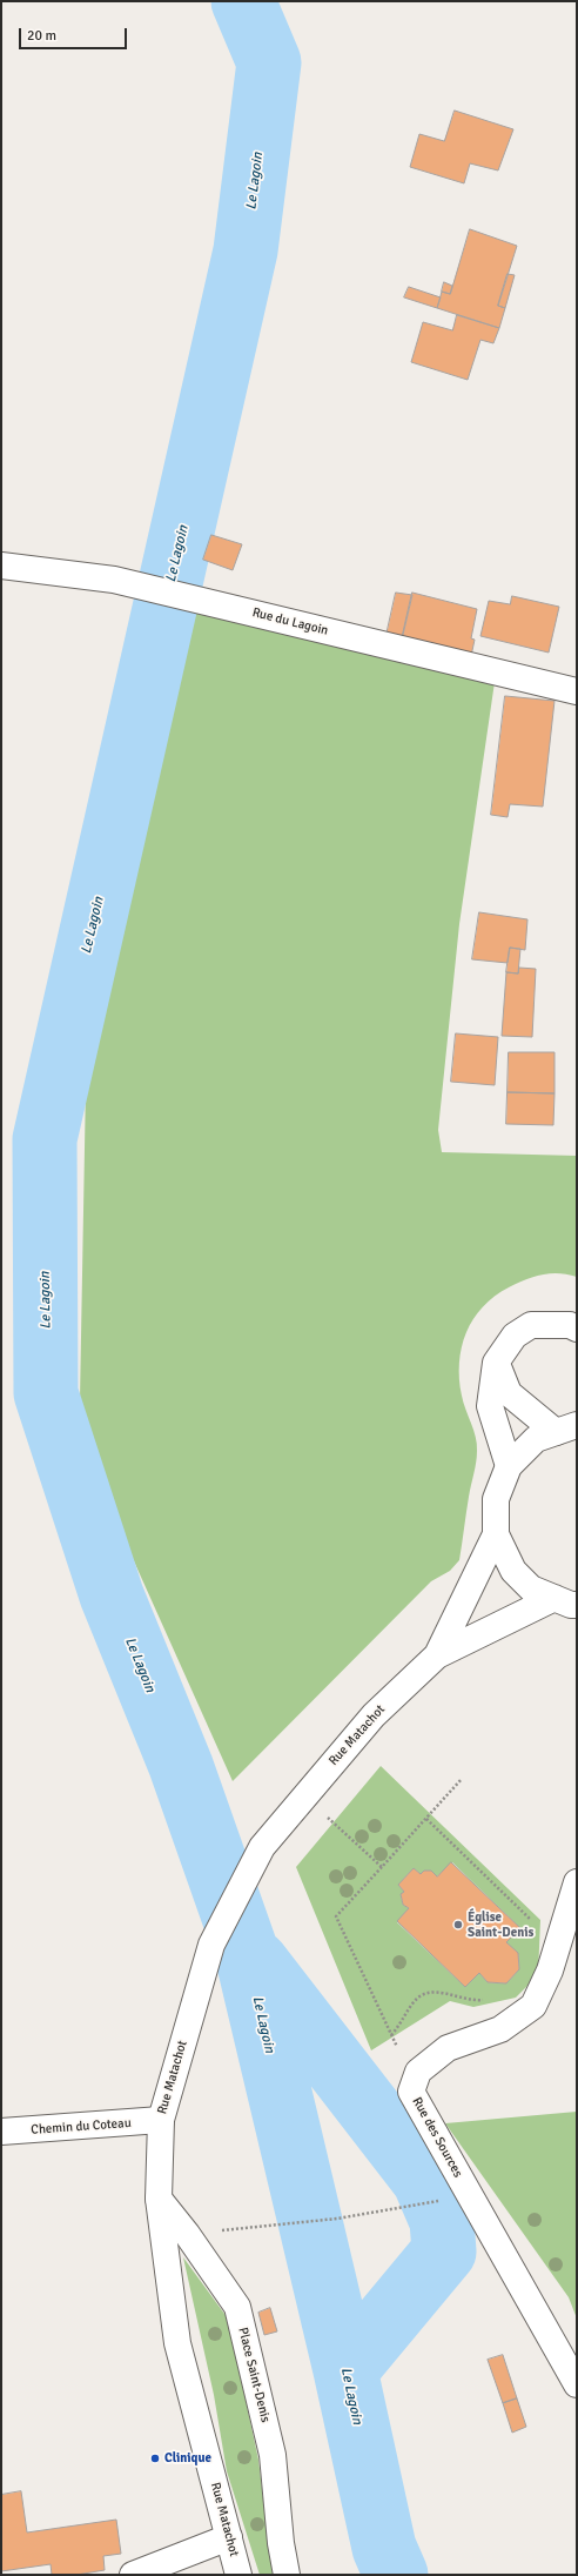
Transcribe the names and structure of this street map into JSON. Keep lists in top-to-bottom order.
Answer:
{
  "streets": {
    "street": [
      "Rue du Lagoin",
      "Rue Matachot",
      "Chemin du Coteau",
      "Rue des Sources",
      "Place Saint-Denis"
    ]
  },
  "crossings": [
    ["Rue Matachot", "Chemin du Coteau"],
    ["Rue Matachot", "Place Saint-Denis"]
  ],
  "water": ["Le Lagoin"],
  "places": ["Église Saint-Denis", "Clinique"],
  "scale_bar": "20 m"
}
